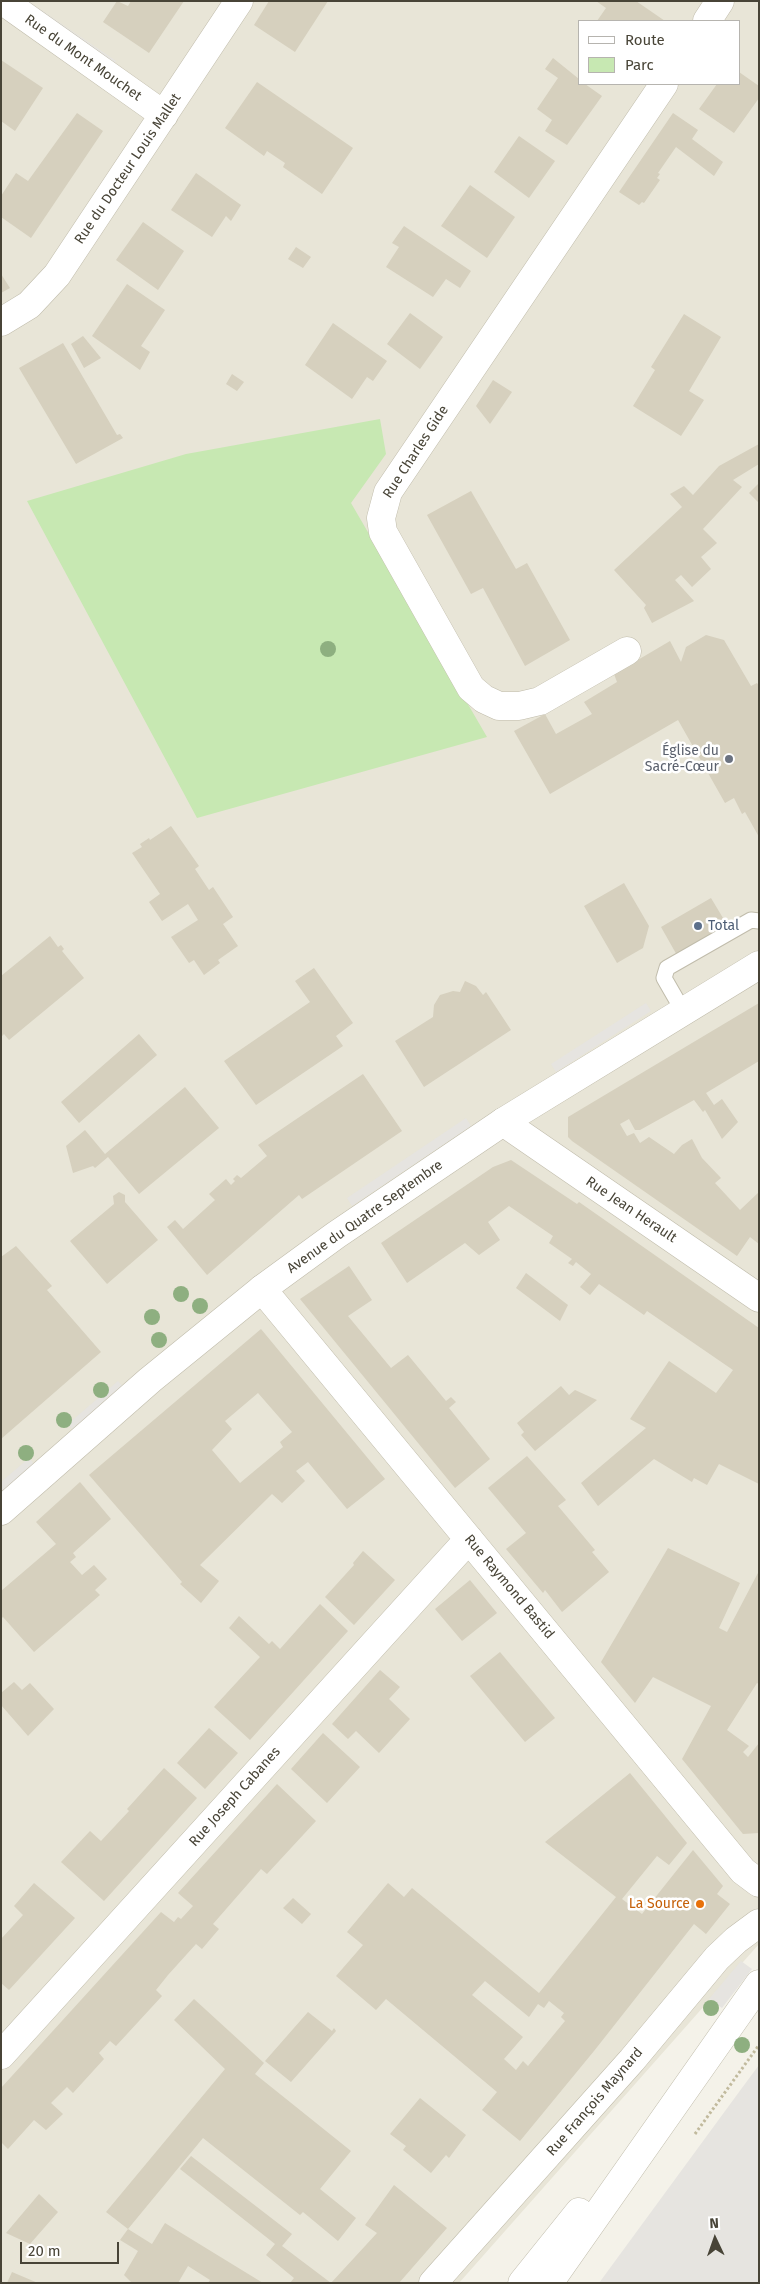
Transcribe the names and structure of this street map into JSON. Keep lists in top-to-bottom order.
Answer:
{
  "streets": {
    "street": [
      "Rue du Mont Mouchet",
      "Rue du Docteur Louis Mallet",
      "Rue Charles Gide",
      "Rue Jean Herault",
      "Avenue du Quatre Septembre",
      "Rue Raymond Bastid",
      "Rue Joseph Cabanes",
      "Rue François Maynard"
    ]
  },
  "crossings": [
    ["Rue du Mont Mouchet", "Rue du Docteur Louis Mallet"],
    ["Rue Jean Herault", "Avenue du Quatre Septembre"],
    ["Avenue du Quatre Septembre", "Rue Raymond Bastid"],
    ["Rue Raymond Bastid", "Rue Joseph Cabanes"]
  ],
  "places": ["Église du Sacré-Cœur", "Total", "La Source"],
  "legend": ["Route", "Parc"],
  "scale_bar": "20 m",
  "north": "top"
}
